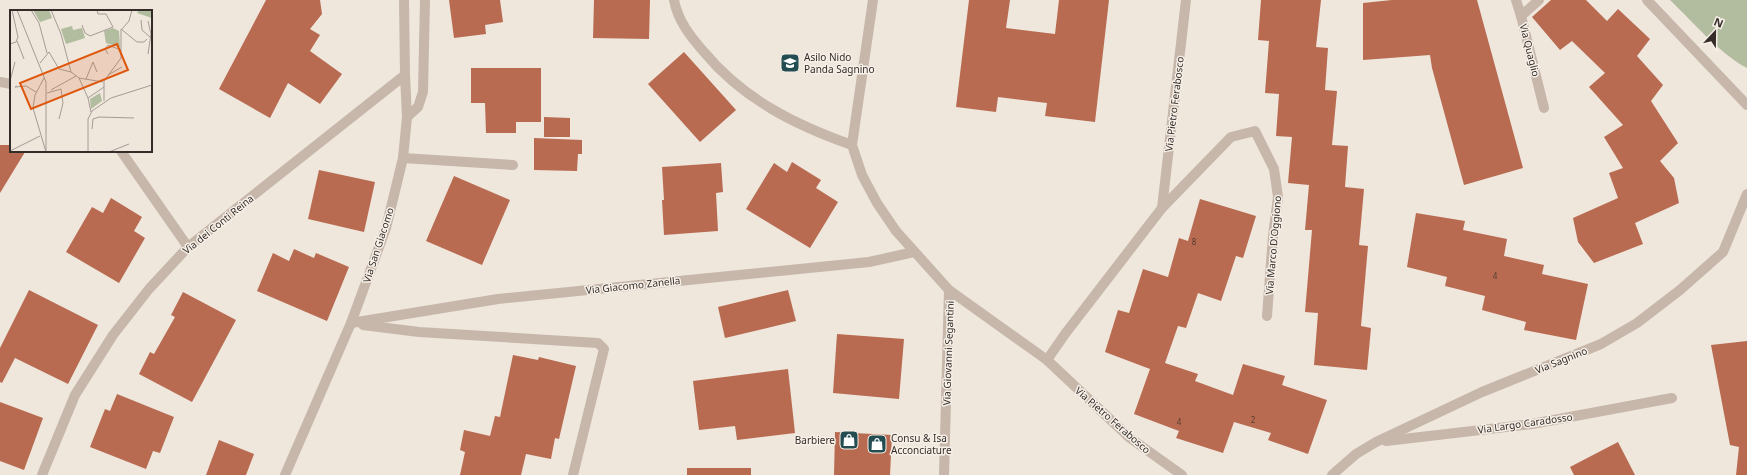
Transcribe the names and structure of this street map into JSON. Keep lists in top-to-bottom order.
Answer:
{
  "streets": {
    "street": [
      "Via Quaglio",
      "Via Pietro Ferabosco",
      "Via dei Conti Reina",
      "Via San Giacomo",
      "Via Marco D'Oggiono",
      "Via Giacomo Zanella",
      "Via Giovanni Segantini",
      "Via Sagnino",
      "Via Largo Caradosso"
    ]
  },
  "crossings": [
    ["Via Pietro Ferabosco", "Via Marco D'Oggiono"],
    ["Via Pietro Ferabosco", "Via Giovanni Segantini"],
    ["Via dei Conti Reina", "Via San Giacomo"],
    ["Via San Giacomo", "Via Giacomo Zanella"],
    ["Via Giacomo Zanella", "Via Giovanni Segantini"],
    ["Via Sagnino", "Via Largo Caradosso"]
  ],
  "places": {
    "school or university": ["Asilo Nido Panda Sagnino"],
    "shop": ["Barbiere", "Consu & Isa Acconciature"]
  },
  "house_numbers": [
    "8",
    "4",
    "2",
    "4"
  ],
  "north": "top"
}
